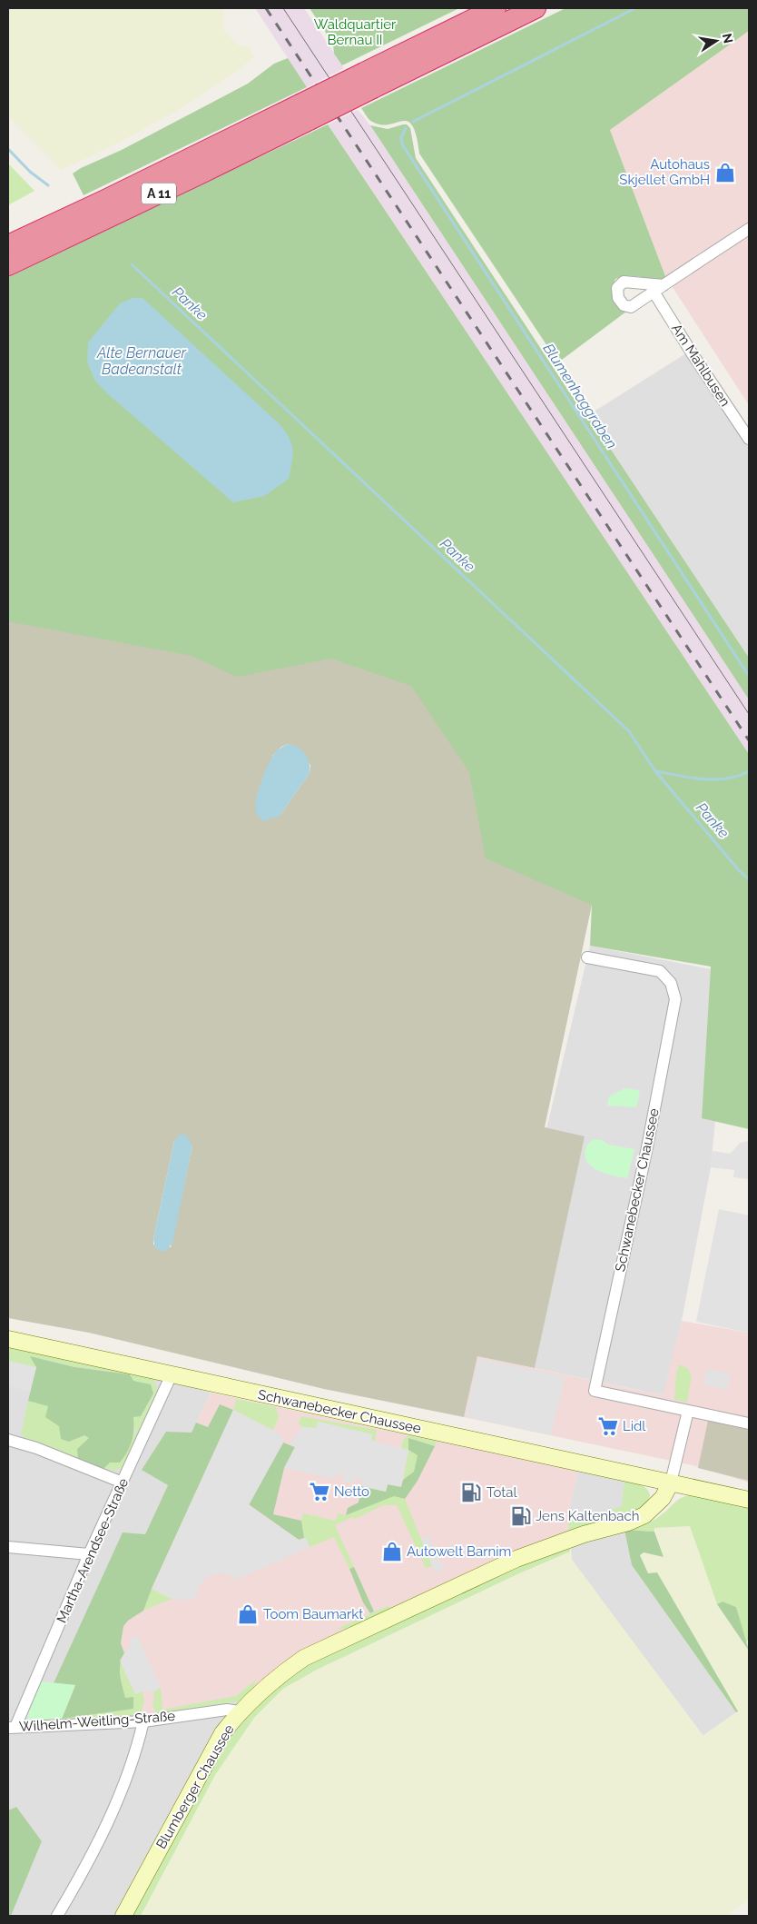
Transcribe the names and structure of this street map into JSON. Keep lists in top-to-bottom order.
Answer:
{
  "streets": {
    "highway": ["A 11"],
    "main road": ["Schwanebecker Chaussee", "Blumberger Chaussee"],
    "street": ["Am Mahlbusen", "Martha-Arendsee-Straße", "Wilhelm-Weitling-Straße"]
  },
  "crossings": [
    ["Schwanebecker Chaussee", "Martha-Arendsee-Straße"],
    ["Schwanebecker Chaussee", "Blumberger Chaussee"],
    ["Martha-Arendsee-Straße", "Wilhelm-Weitling-Straße"],
    ["Wilhelm-Weitling-Straße", "Blumberger Chaussee"]
  ],
  "water": ["Panke", "Alte Bernauer Badeanstalt", "Blumenhaggraben"],
  "parks": ["Waldquartier Bernau II"],
  "places": {
    "shop": ["Autohaus Skjellet GmbH", "Autowelt Barnim", "Toom Baumarkt"],
    "supermarket": ["Lidl", "Netto"],
    "fuel station": ["Total", "Jens Kaltenbach"]
  },
  "north": "right"
}
